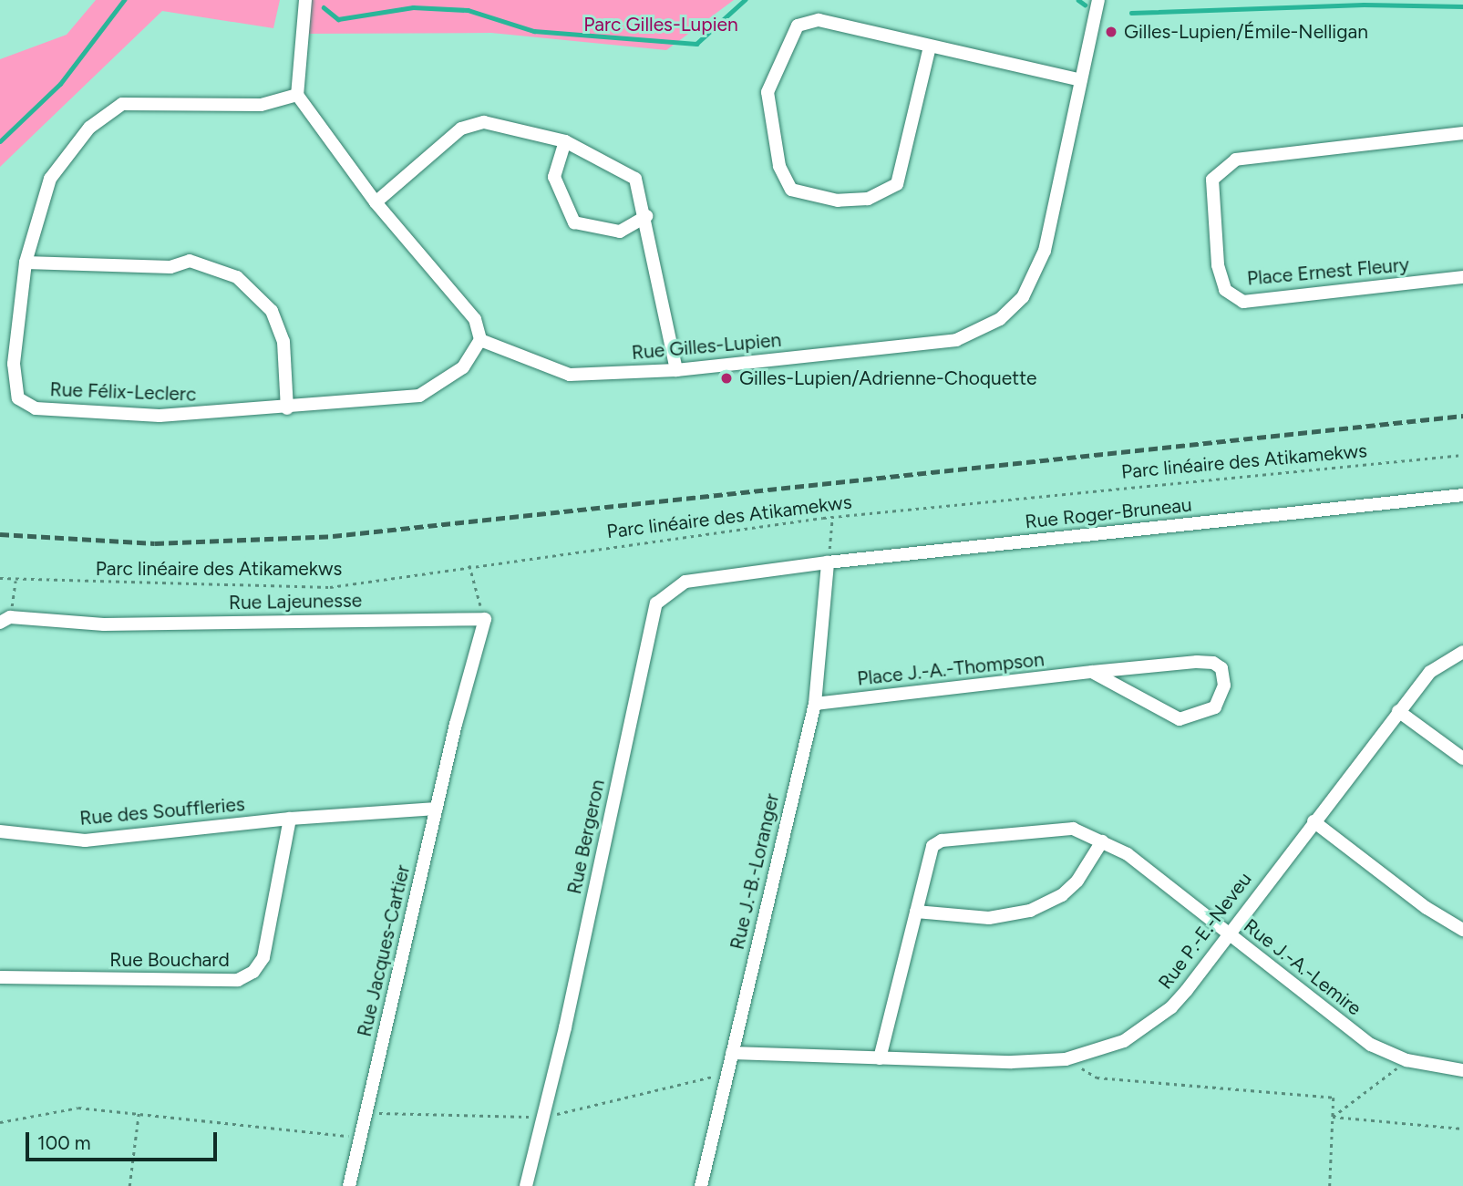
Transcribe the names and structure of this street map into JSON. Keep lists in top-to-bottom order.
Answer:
{
  "streets": {
    "street": [
      "Place Ernest Fleury",
      "Rue Gilles-Lupien",
      "Rue Félix-Leclerc",
      "Rue Roger-Bruneau",
      "Rue Lajeunesse",
      "Place J.-A.-Thompson",
      "Rue des Souffleries",
      "Rue Bergeron",
      "Rue J.-B.-Loranger",
      "Rue P.-E.-Neveu",
      "Rue Jacques-Cartier",
      "Rue Bouchard",
      "Rue J.-A.-Lemire"
    ],
    "path": ["Parc linéaire des Atikamekws"]
  },
  "crossings": [
    ["Rue Gilles-Lupien", "Rue Félix-Leclerc"],
    ["Rue Roger-Bruneau", "Rue Bergeron"],
    ["Rue Roger-Bruneau", "Rue J.-B.-Loranger"],
    ["Rue Lajeunesse", "Rue Jacques-Cartier"],
    ["Place J.-A.-Thompson", "Rue J.-B.-Loranger"],
    ["Rue des Souffleries", "Rue Jacques-Cartier"],
    ["Rue des Souffleries", "Rue Bouchard"],
    ["Rue J.-B.-Loranger", "Rue P.-E.-Neveu"],
    ["Rue P.-E.-Neveu", "Rue J.-A.-Lemire"]
  ],
  "parks": ["Parc Gilles-Lupien"],
  "places": ["Gilles-Lupien/Émile-Nelligan", "Gilles-Lupien/Adrienne-Choquette"],
  "scale_bar": "100 m"
}
